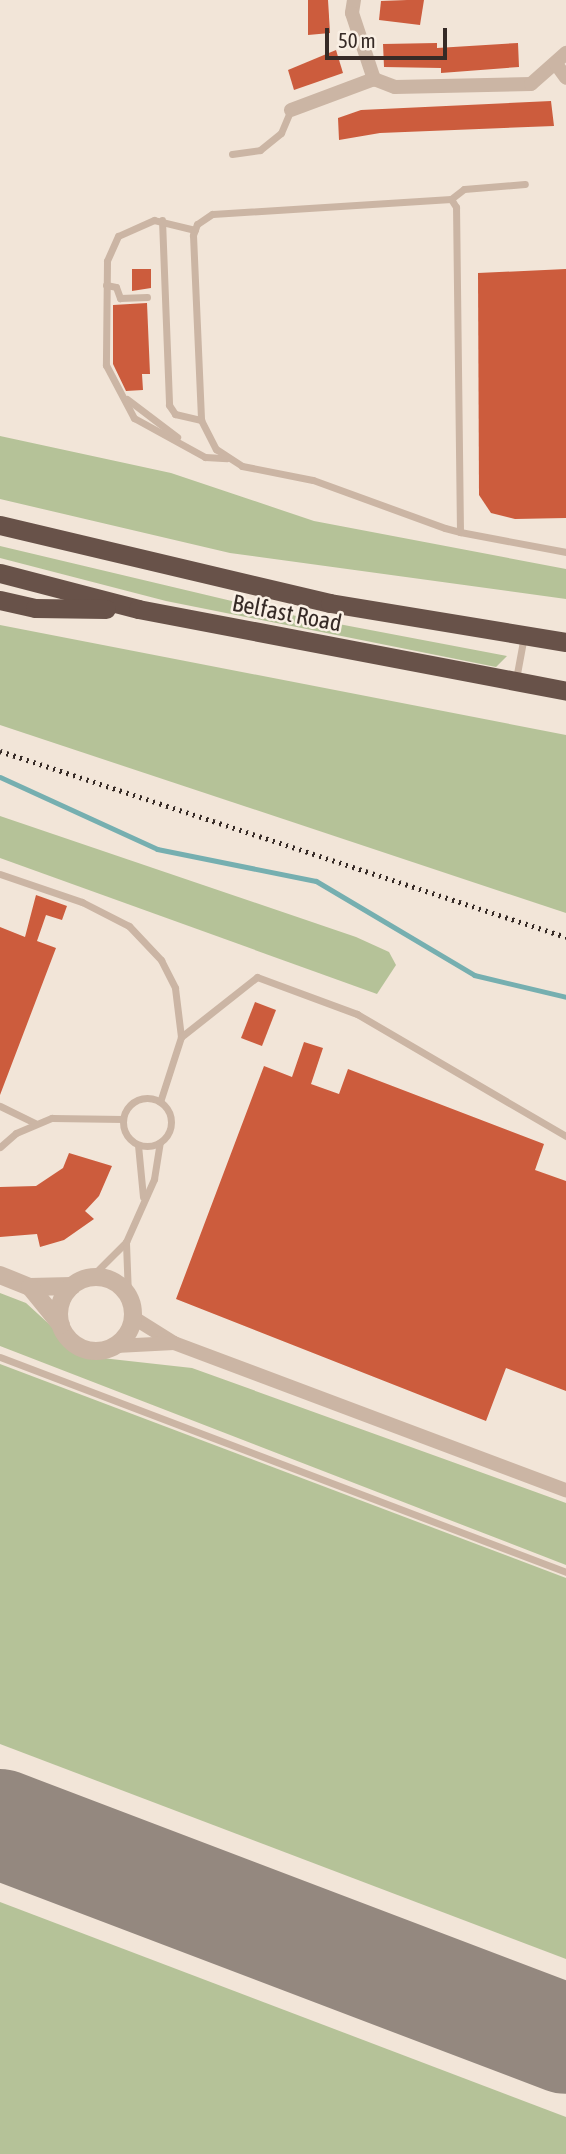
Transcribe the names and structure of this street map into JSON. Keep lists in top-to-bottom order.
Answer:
{
  "streets": {
    "highway": ["Belfast Road"]
  },
  "scale_bar": "50 m"
}
